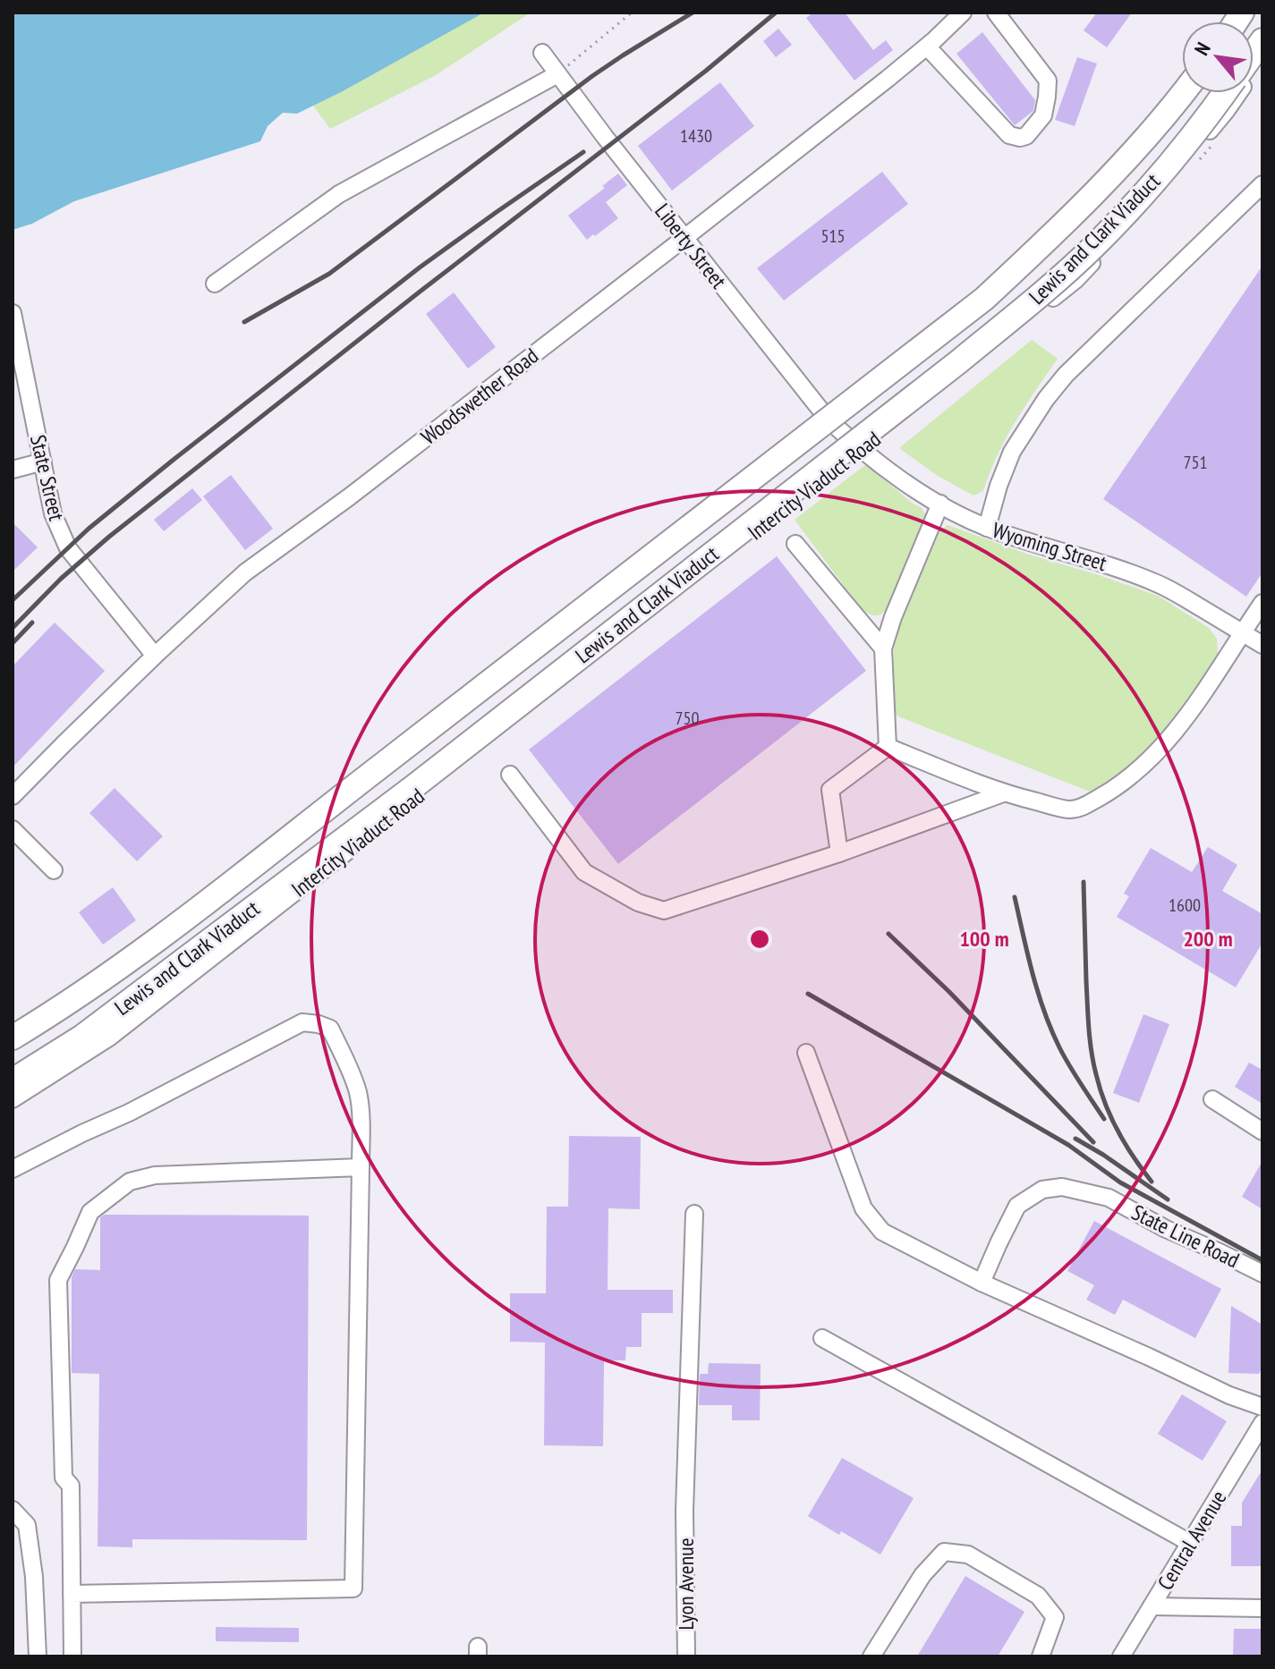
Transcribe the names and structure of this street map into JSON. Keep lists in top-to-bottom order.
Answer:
{
  "streets": {
    "highway": ["Lewis and Clark Viaduct"],
    "street": [
      "Liberty Street",
      "Woodswether Road",
      "State Street",
      "Intercity Viaduct Road",
      "Wyoming Street",
      "State Line Road",
      "Central Avenue",
      "Lyon Avenue"
    ]
  },
  "crossings": [
    ["Liberty Street", "Woodswether Road"],
    ["Liberty Street", "Wyoming Street"],
    ["Woodswether Road", "State Street"],
    ["Intercity Viaduct Road", "Wyoming Street"]
  ],
  "house_numbers": [
    "1430",
    "515",
    "751",
    "750",
    "1600"
  ],
  "north": "top left",
  "rings": ["100 m", "200 m"]
}
